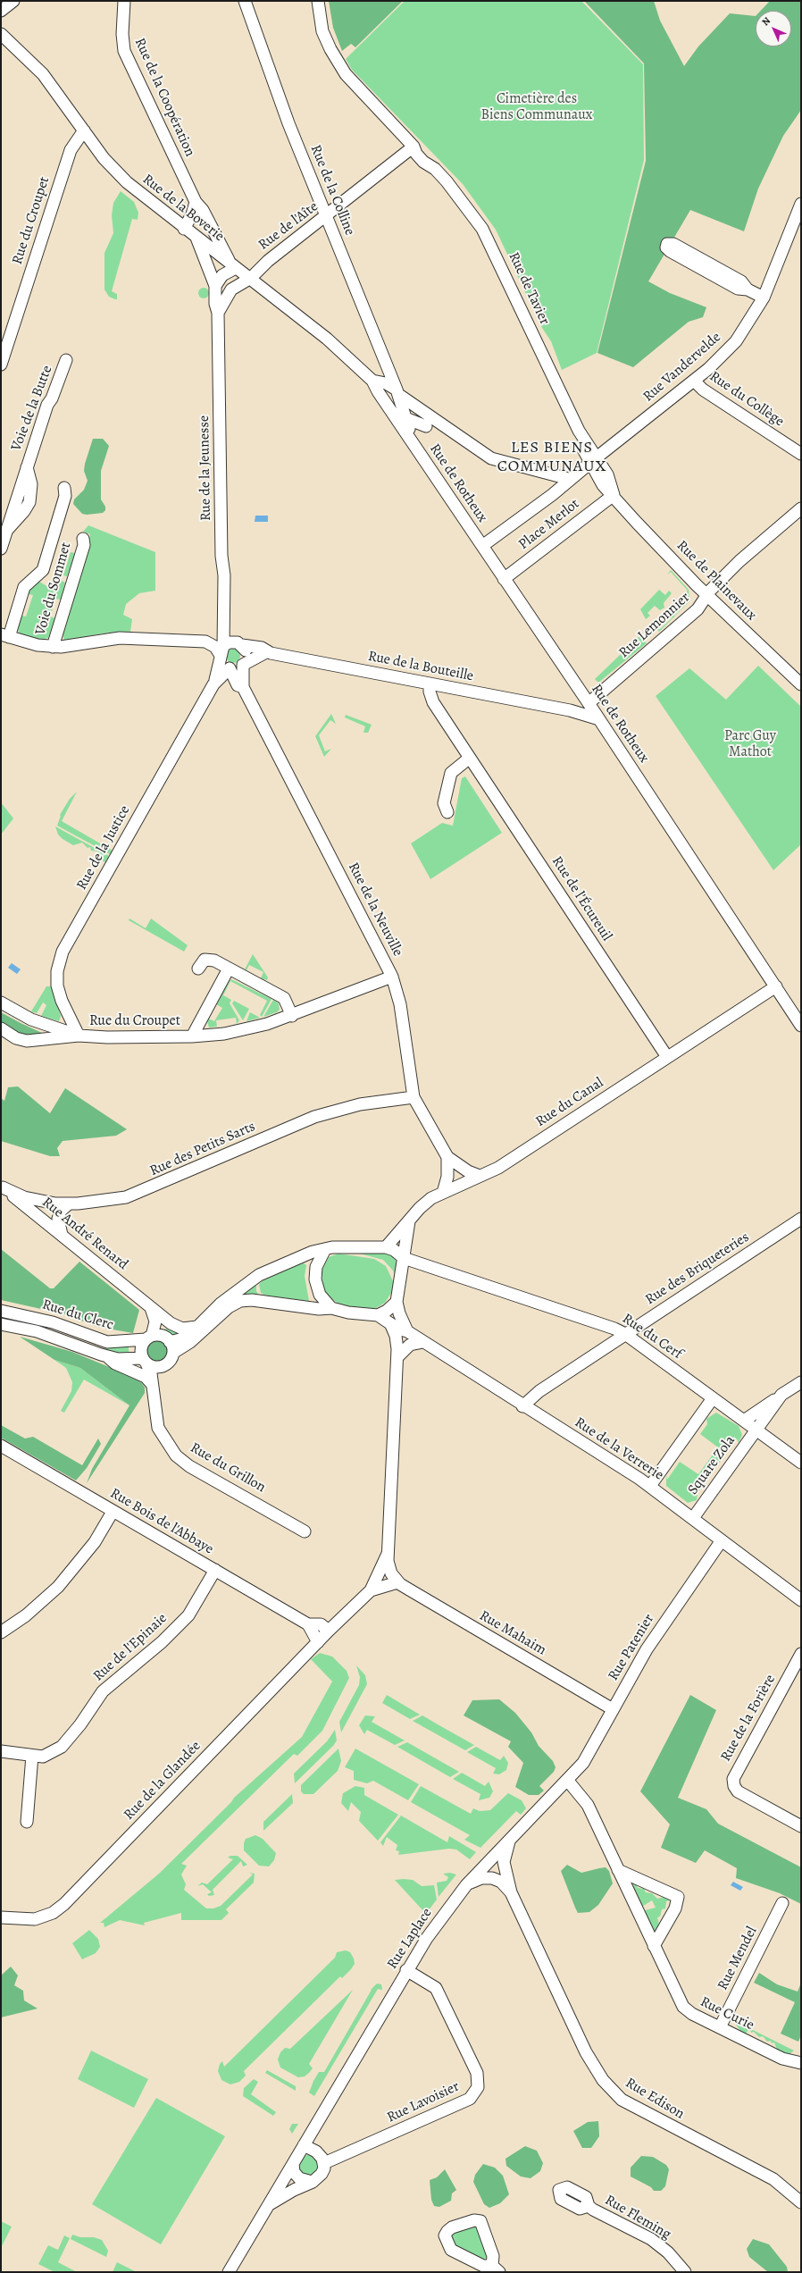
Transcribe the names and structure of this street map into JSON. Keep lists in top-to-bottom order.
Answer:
{
  "streets": {
    "street": [
      "Rue de la Coopération",
      "Rue de la Colline",
      "Rue de la Boverie",
      "Rue du Croupet",
      "Rue de l'Aîte",
      "Rue de Tavier",
      "Rue Vandervelde",
      "Rue du Collège",
      "Voie de la Butte",
      "Rue de la Jeunesse",
      "Rue de Rotheux",
      "Place Merlot",
      "Rue de Plainevaux",
      "Voie du Sommet",
      "Rue Lemonnier",
      "Rue de la Bouteille",
      "Rue de la Justice",
      "Rue de l'Écureuil",
      "Rue de la Neuville",
      "Rue du Canal",
      "Rue des Petits Sarts",
      "Rue André Renard",
      "Rue des Briqueteries",
      "Rue du Clerc",
      "Rue du Cerf",
      "Rue de la Verrerie",
      "Square Zola",
      "Rue du Grillon",
      "Rue Bois de l'Abbaye",
      "Rue Mahaim",
      "Rue de l'Epinaie",
      "Rue Patenier",
      "Rue de la Forière",
      "Rue de la Glandée",
      "Rue Laplace",
      "Rue Mendel",
      "Rue Curie",
      "Rue Edison",
      "Rue Lavoisier",
      "Rue Fleming"
    ]
  },
  "crossings": [
    ["Rue de la Coopération", "Rue de la Boverie"],
    ["Rue de la Colline", "Rue de l'Aîte"],
    ["Rue de la Colline", "Rue de Rotheux"],
    ["Rue de la Boverie", "Rue du Croupet"],
    ["Rue de la Boverie", "Rue de l'Aîte"],
    ["Rue de la Boverie", "Rue de la Jeunesse"],
    ["Rue du Croupet", "Rue de la Justice"],
    ["Rue du Croupet", "Rue de la Neuville"],
    ["Rue de l'Aîte", "Rue de Tavier"],
    ["Rue de Tavier", "Rue Vandervelde"],
    ["Rue de Tavier", "Place Merlot"],
    ["Rue de Tavier", "Rue de Plainevaux"],
    ["Rue Vandervelde", "Rue du Collège"],
    ["Rue Vandervelde", "Place Merlot"],
    ["Rue Vandervelde", "Rue de Plainevaux"],
    ["Rue de la Jeunesse", "Rue de la Bouteille"],
    ["Rue de la Jeunesse", "Rue de la Justice"],
    ["Rue de Rotheux", "Place Merlot"],
    ["Rue de Rotheux", "Rue Lemonnier"],
    ["Rue de Rotheux", "Rue de la Bouteille"],
    ["Rue de Rotheux", "Rue du Canal"],
    ["Place Merlot", "Rue de Plainevaux"],
    ["Rue de Plainevaux", "Rue Lemonnier"],
    ["Rue de la Bouteille", "Rue de la Justice"],
    ["Rue de la Bouteille", "Rue de l'Écureuil"],
    ["Rue de la Justice", "Rue de la Neuville"],
    ["Rue de l'Écureuil", "Rue du Canal"],
    ["Rue de la Neuville", "Rue du Canal"],
    ["Rue de la Neuville", "Rue des Petits Sarts"],
    ["Rue du Canal", "Rue du Cerf"],
    ["Rue du Canal", "Rue de la Verrerie"],
    ["Rue des Petits Sarts", "Rue André Renard"],
    ["Rue André Renard", "Rue du Clerc"],
    ["Rue André Renard", "Rue du Grillon"],
    ["Rue des Briqueteries", "Rue du Cerf"],
    ["Rue des Briqueteries", "Rue de la Verrerie"],
    ["Rue du Clerc", "Rue du Grillon"],
    ["Rue du Cerf", "Rue de la Verrerie"],
    ["Rue du Cerf", "Square Zola"],
    ["Rue de la Verrerie", "Square Zola"],
    ["Rue de la Verrerie", "Rue Mahaim"],
    ["Rue de la Verrerie", "Rue Patenier"],
    ["Rue Bois de l'Abbaye", "Rue Mahaim"],
    ["Rue Bois de l'Abbaye", "Rue de l'Epinaie"],
    ["Rue Bois de l'Abbaye", "Rue de la Glandée"],
    ["Rue Mahaim", "Rue Patenier"],
    ["Rue Mahaim", "Rue de la Glandée"],
    ["Rue Patenier", "Rue Laplace"],
    ["Rue Patenier", "Rue Curie"],
    ["Rue Laplace", "Rue Curie"],
    ["Rue Laplace", "Rue Edison"],
    ["Rue Laplace", "Rue Lavoisier"],
    ["Rue Mendel", "Rue Curie"]
  ],
  "districts": ["LES BIENS COMMUNAUX"],
  "parks": ["Cimetière des Biens Communaux", "Parc Guy Mathot"],
  "north": "top left"
}
